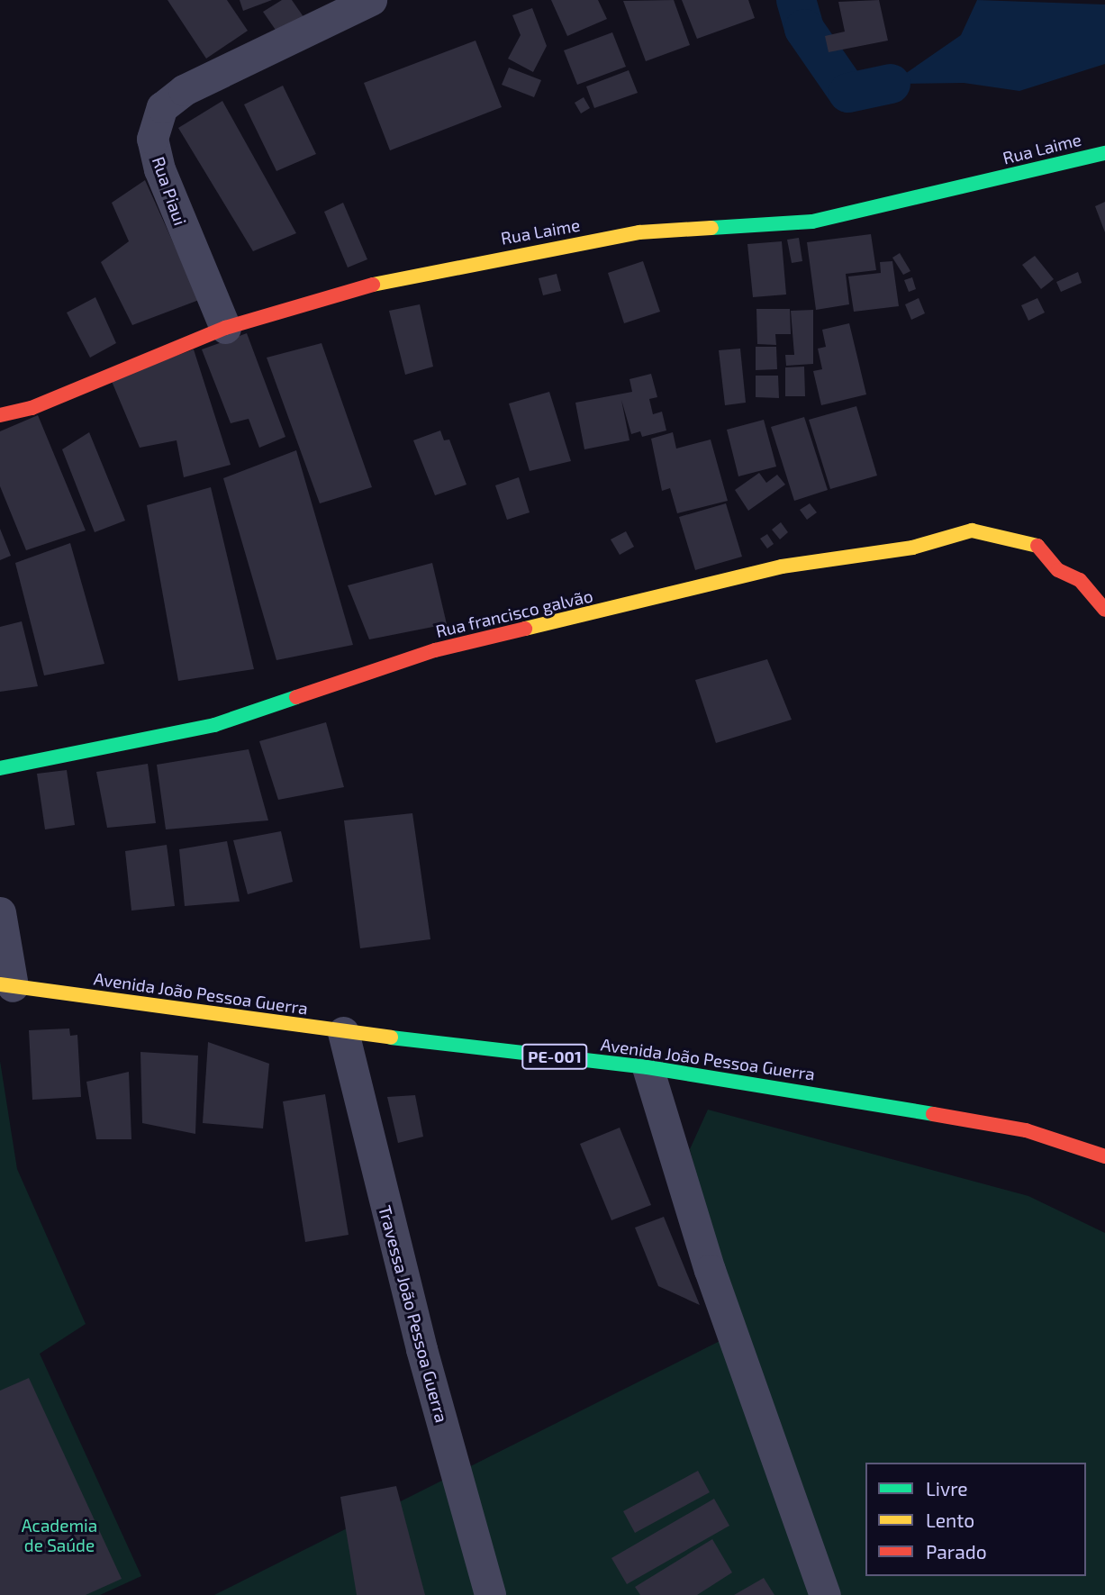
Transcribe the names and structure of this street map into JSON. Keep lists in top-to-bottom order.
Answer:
{
  "streets": {
    "street": [
      "Rua Laime",
      "Rua Piaui",
      "Rua francisco galvão",
      "Avenida João Pessoa Guerra",
      "PE-001",
      "Travessa João Pessoa Guerra"
    ]
  },
  "crossings": [
    ["Rua Laime", "Rua Piaui"],
    ["Avenida João Pessoa Guerra", "Travessa João Pessoa Guerra"]
  ],
  "parks": ["Academia de Saúde"],
  "legend": ["Livre", "Lento", "Parado"]
}
